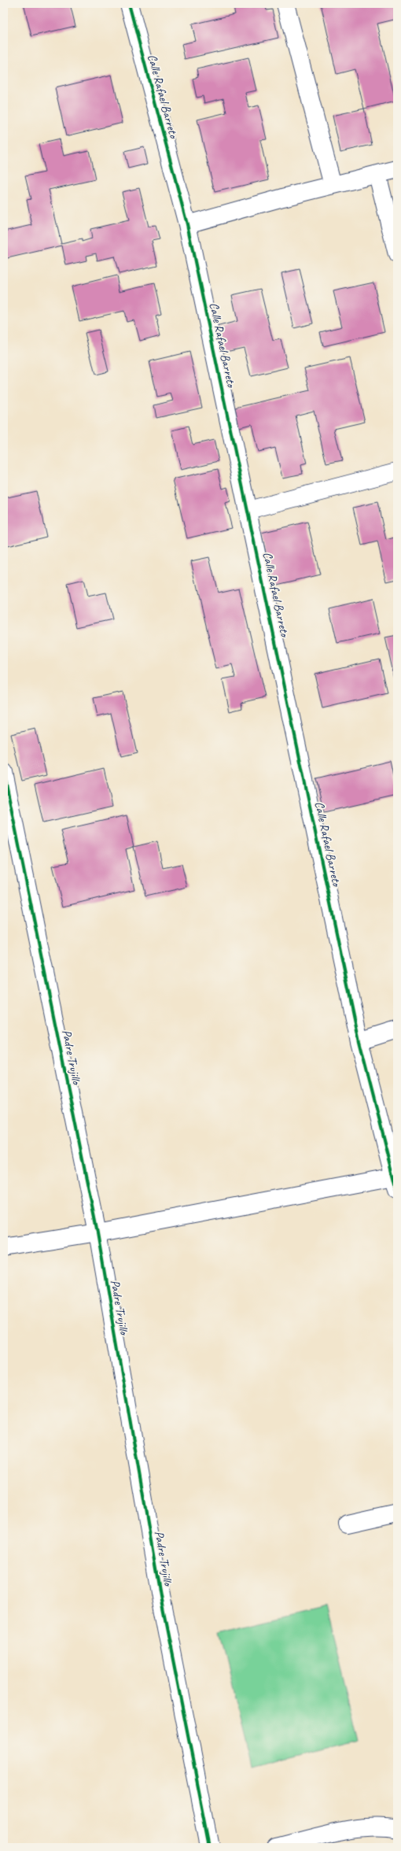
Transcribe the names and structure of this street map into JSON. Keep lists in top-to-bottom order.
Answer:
{
  "streets": {
    "street": ["Calle Rafael Barreto", "Padre Trujillo"]
  }
}
